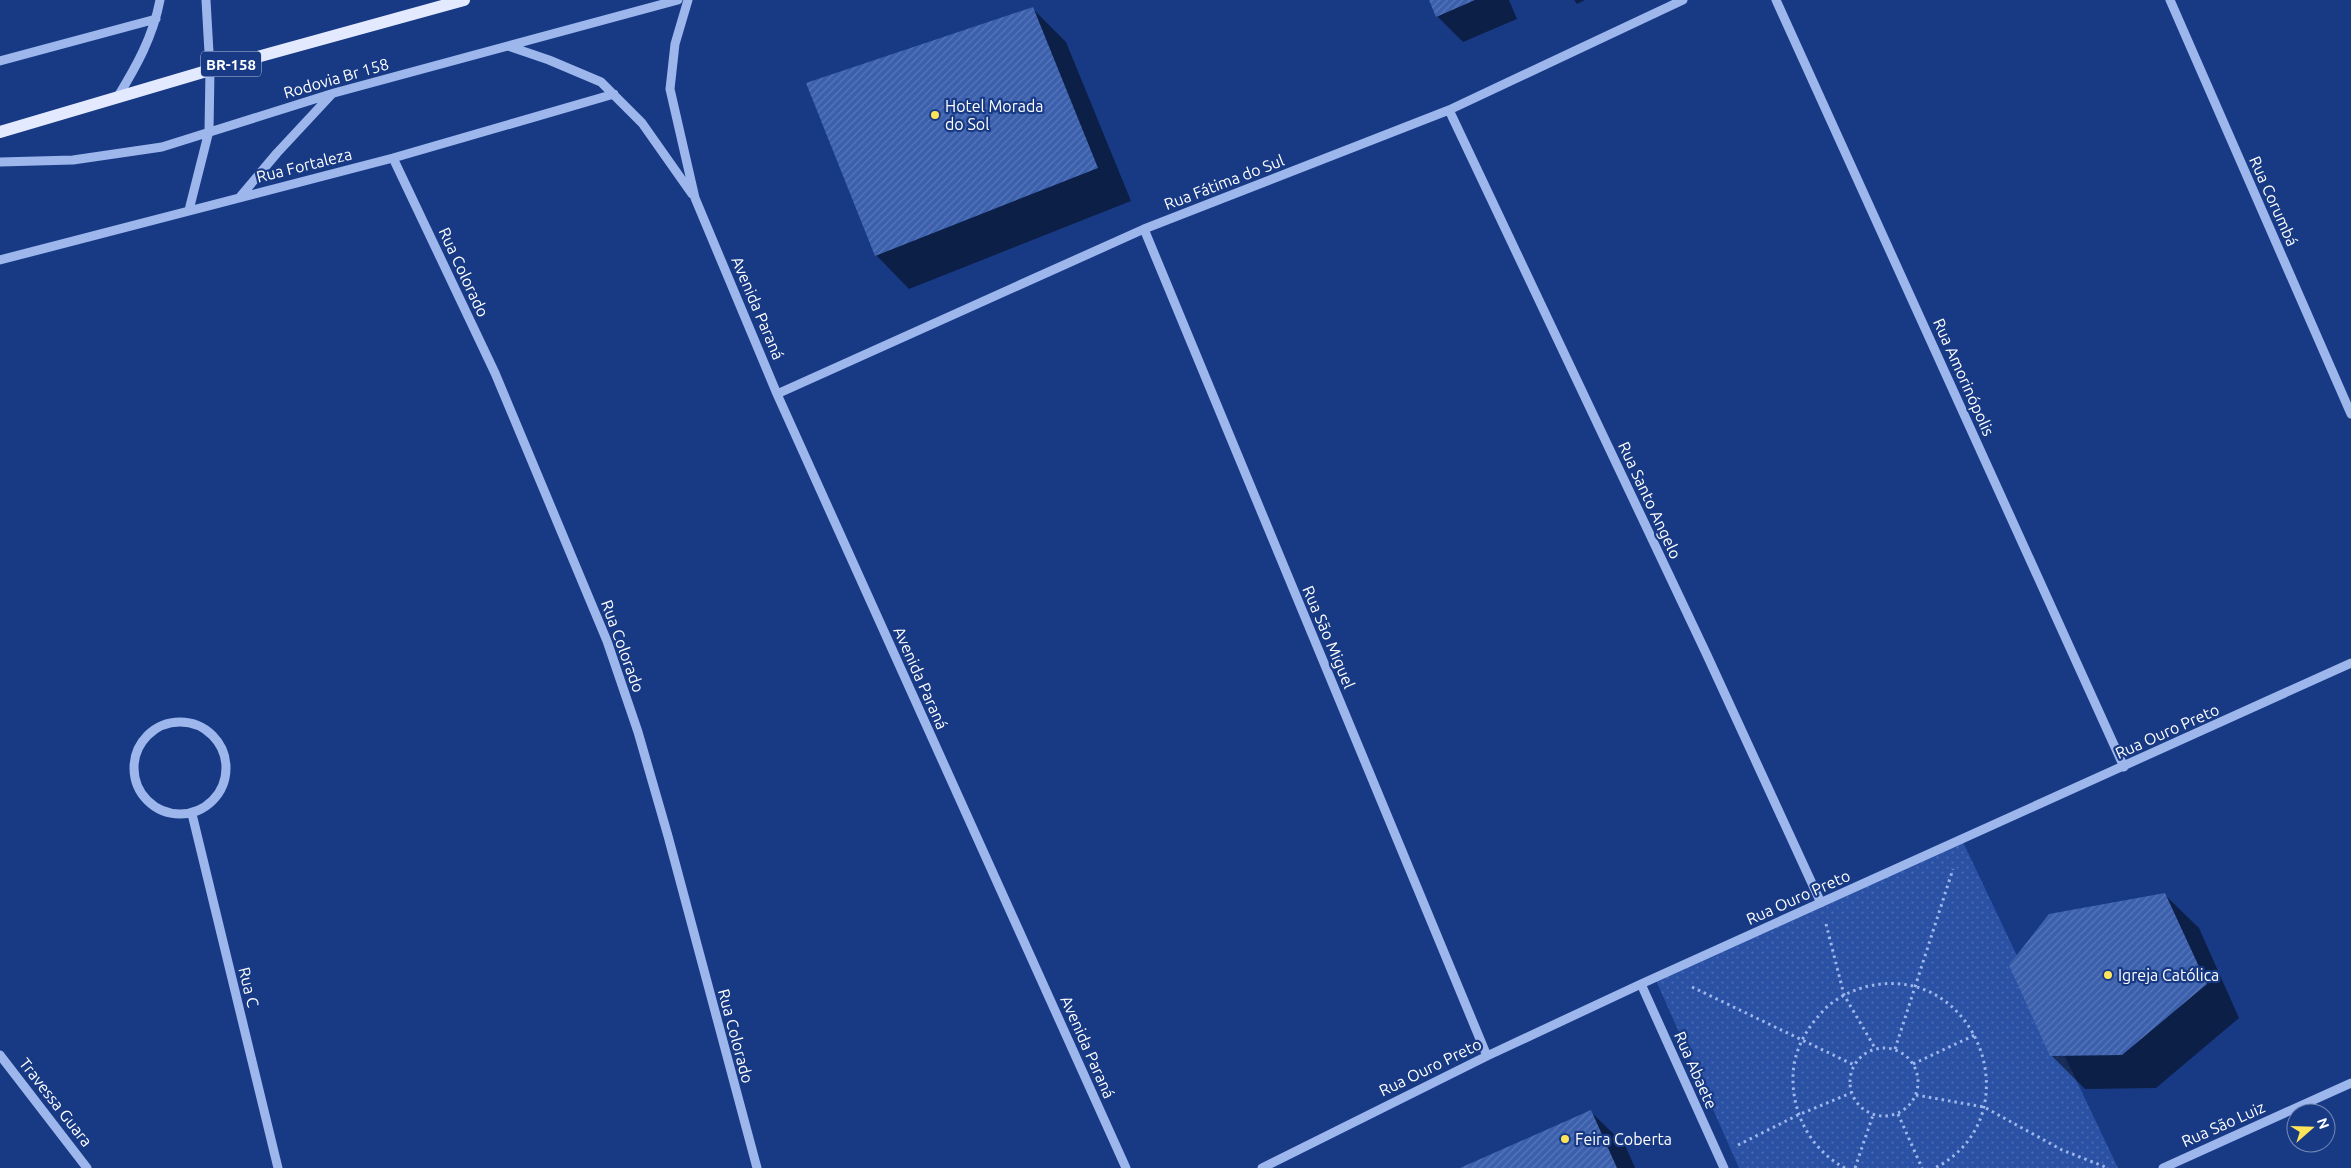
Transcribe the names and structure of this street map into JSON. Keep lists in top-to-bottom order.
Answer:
{
  "streets": {
    "main road": ["BR-158"],
    "street": [
      "Rodovia Br 158",
      "Rua Fortaleza",
      "Rua Fátima do Sul",
      "Rua Corumbá",
      "Rua Colorado",
      "Avenida Paraná",
      "Rua Amorinópolis",
      "Rua Santo Angelo",
      "Rua São Miguel",
      "Rua Ouro Preto",
      "Rua C",
      "Rua Abaete",
      "Travessa Guara",
      "Rua São Luiz"
    ]
  },
  "crossings": [
    ["Rodovia Br 158", "Avenida Paraná"],
    ["Rua Fortaleza", "Rua Colorado"],
    ["Rua Fortaleza", "Avenida Paraná"],
    ["Rua Fátima do Sul", "Avenida Paraná"],
    ["Rua Fátima do Sul", "Rua Santo Angelo"],
    ["Rua Fátima do Sul", "Rua São Miguel"],
    ["Rua Amorinópolis", "Rua Ouro Preto"],
    ["Rua Santo Angelo", "Rua Ouro Preto"],
    ["Rua São Miguel", "Rua Ouro Preto"],
    ["Rua Ouro Preto", "Rua Abaete"]
  ],
  "places": ["Hotel Morada do Sol", "Igreja Católica", "Feira Coberta"],
  "north": "right"
}
